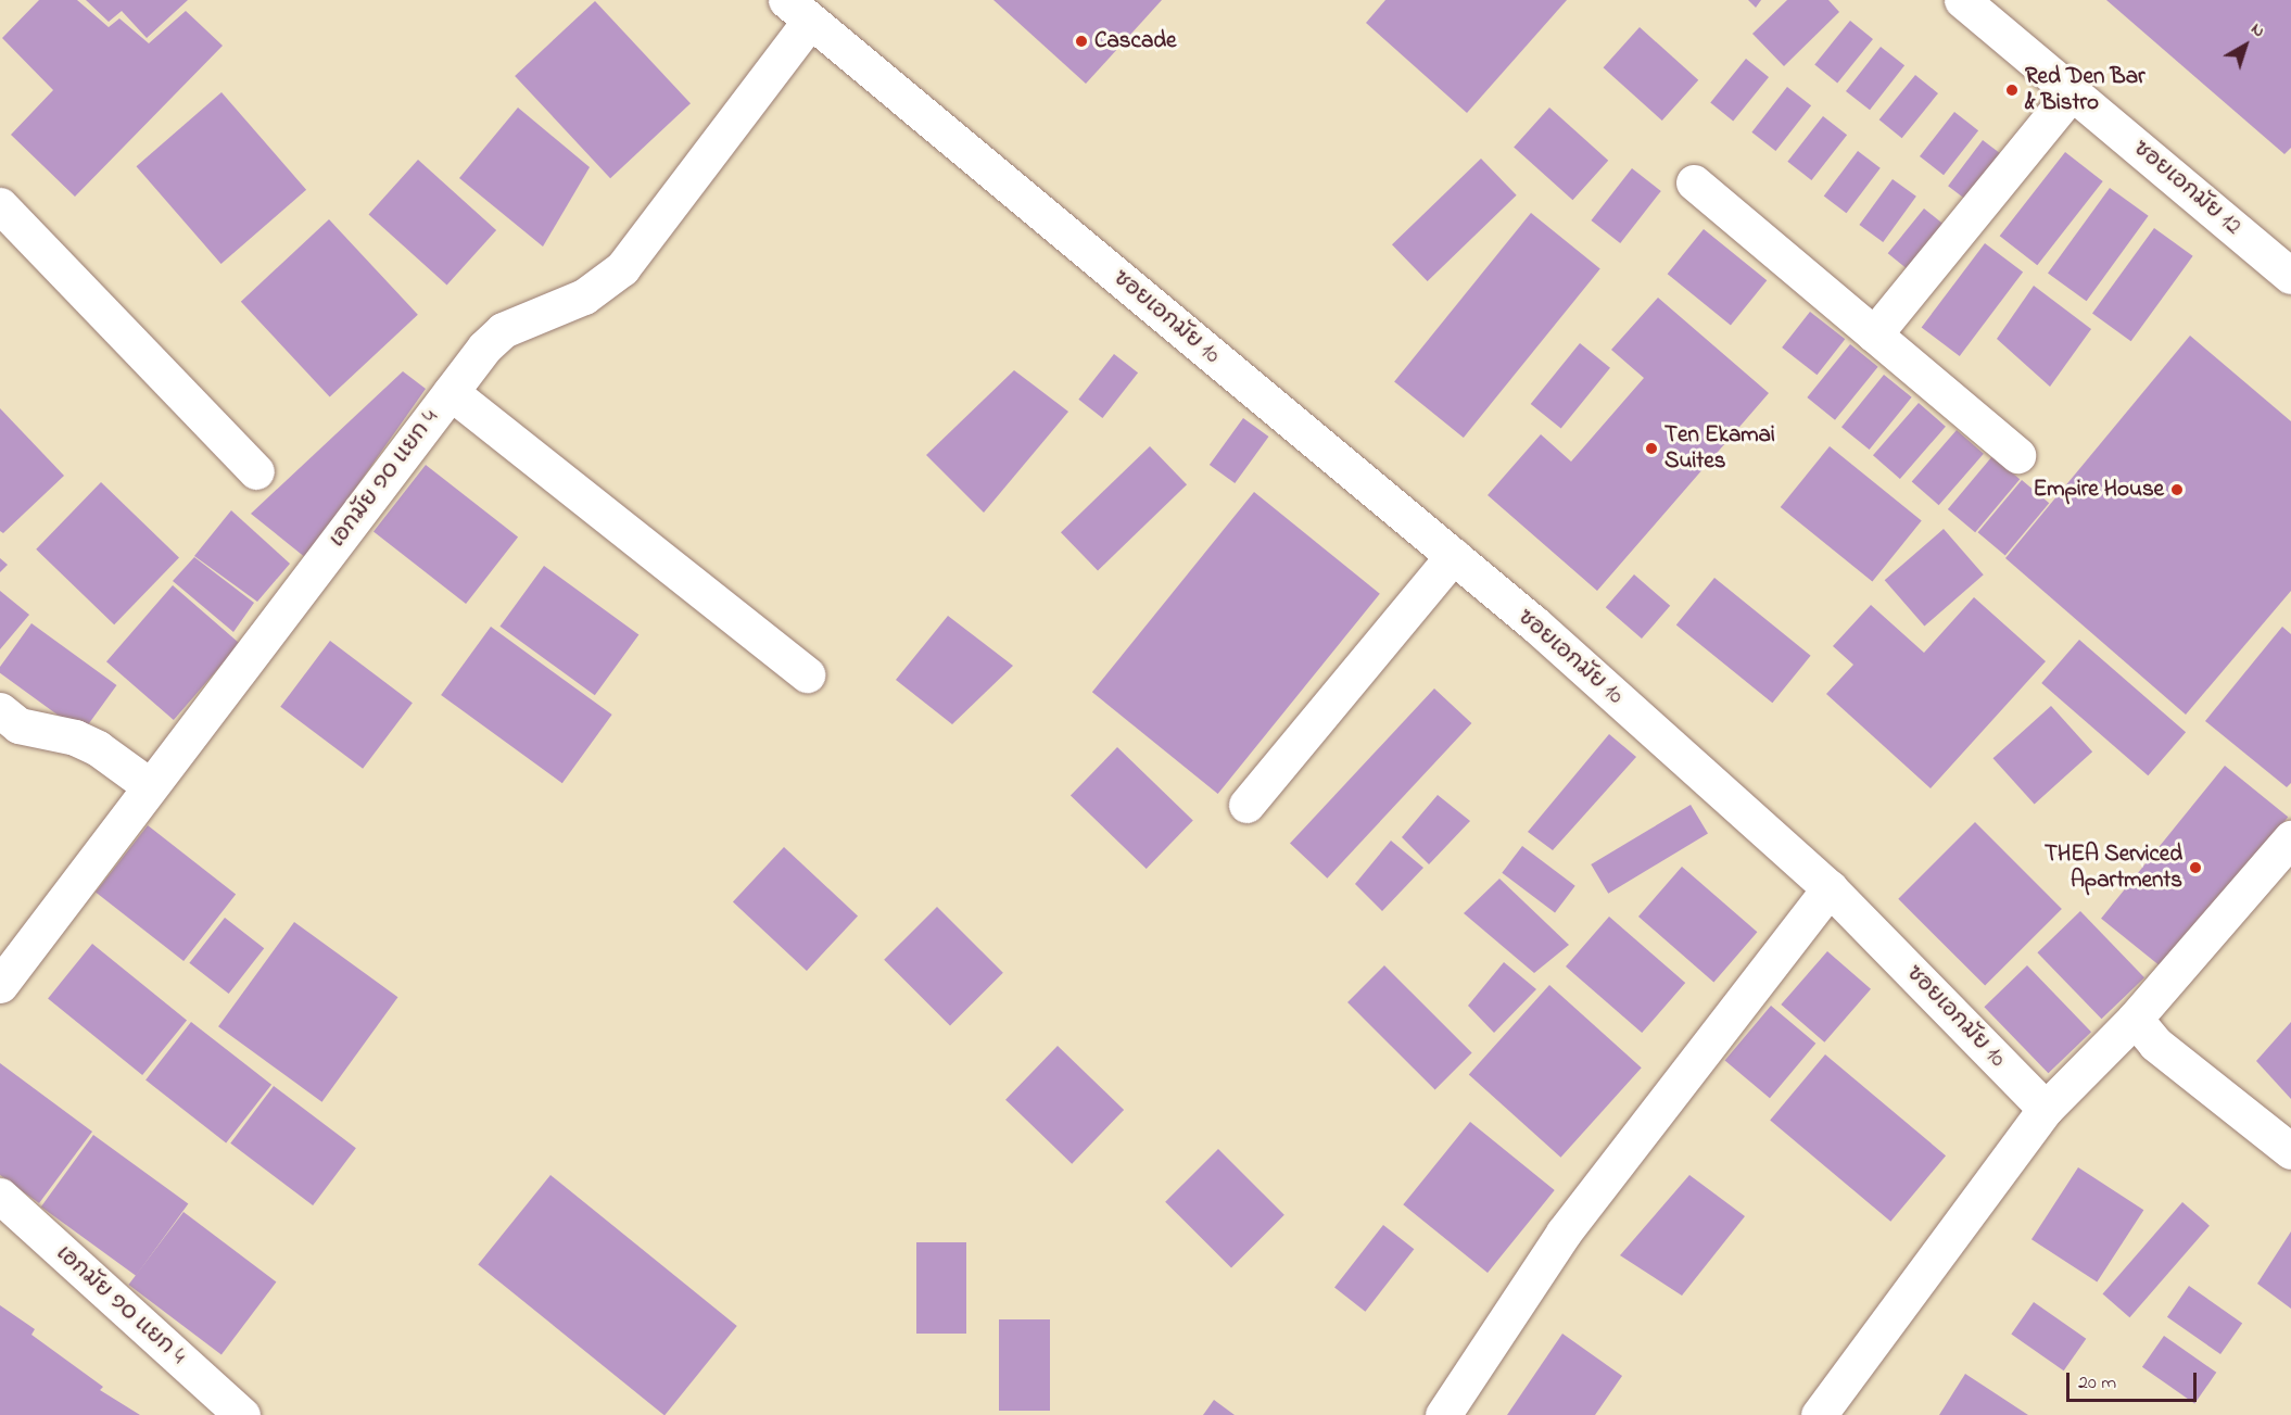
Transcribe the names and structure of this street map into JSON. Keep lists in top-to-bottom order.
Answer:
{
  "streets": {
    "street": ["ซอยเอกมัย 12", "ซอยเอกมัย 10", "เอกมัย ๑๐ แยก 4"]
  },
  "crossings": [
    ["ซอยเอกมัย 10", "เอกมัย ๑๐ แยก 4"]
  ],
  "places": [
    "Cascade",
    "Red Den Bar & Bistro",
    "Ten Ekamai Suites",
    "Empire House",
    "THEA Serviced Apartments"
  ],
  "scale_bar": "20 m",
  "north": "top right"
}
